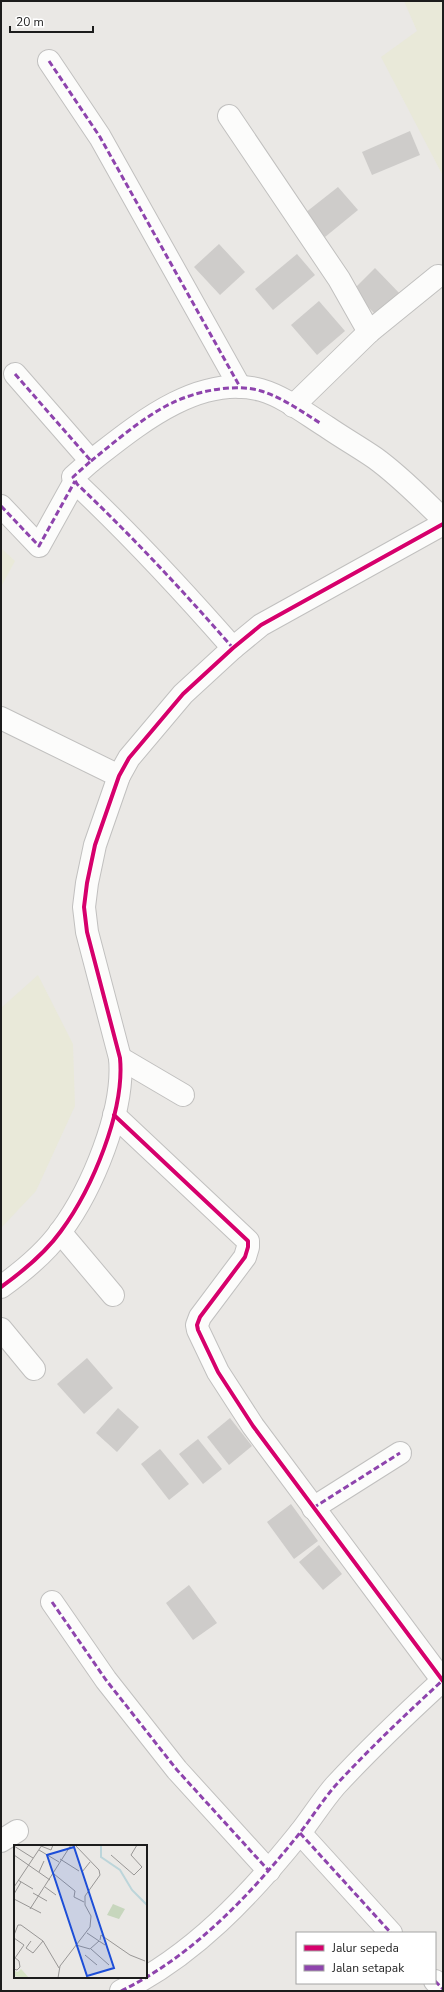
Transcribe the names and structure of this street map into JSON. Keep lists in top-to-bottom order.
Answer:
{
  "legend": ["Jalur sepeda", "Jalan setapak"],
  "scale_bar": "20 m"
}
